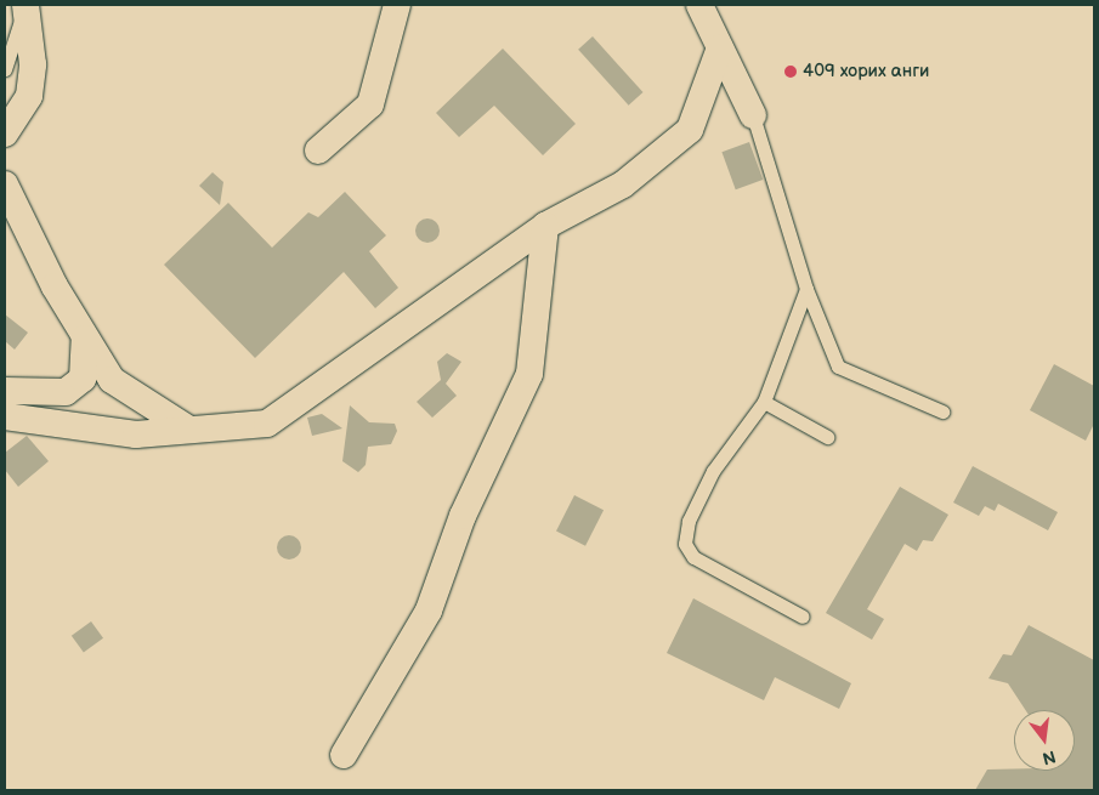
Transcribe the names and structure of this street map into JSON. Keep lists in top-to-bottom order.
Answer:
{
  "places": ["409 хорих анги"],
  "north": "bottom"
}
